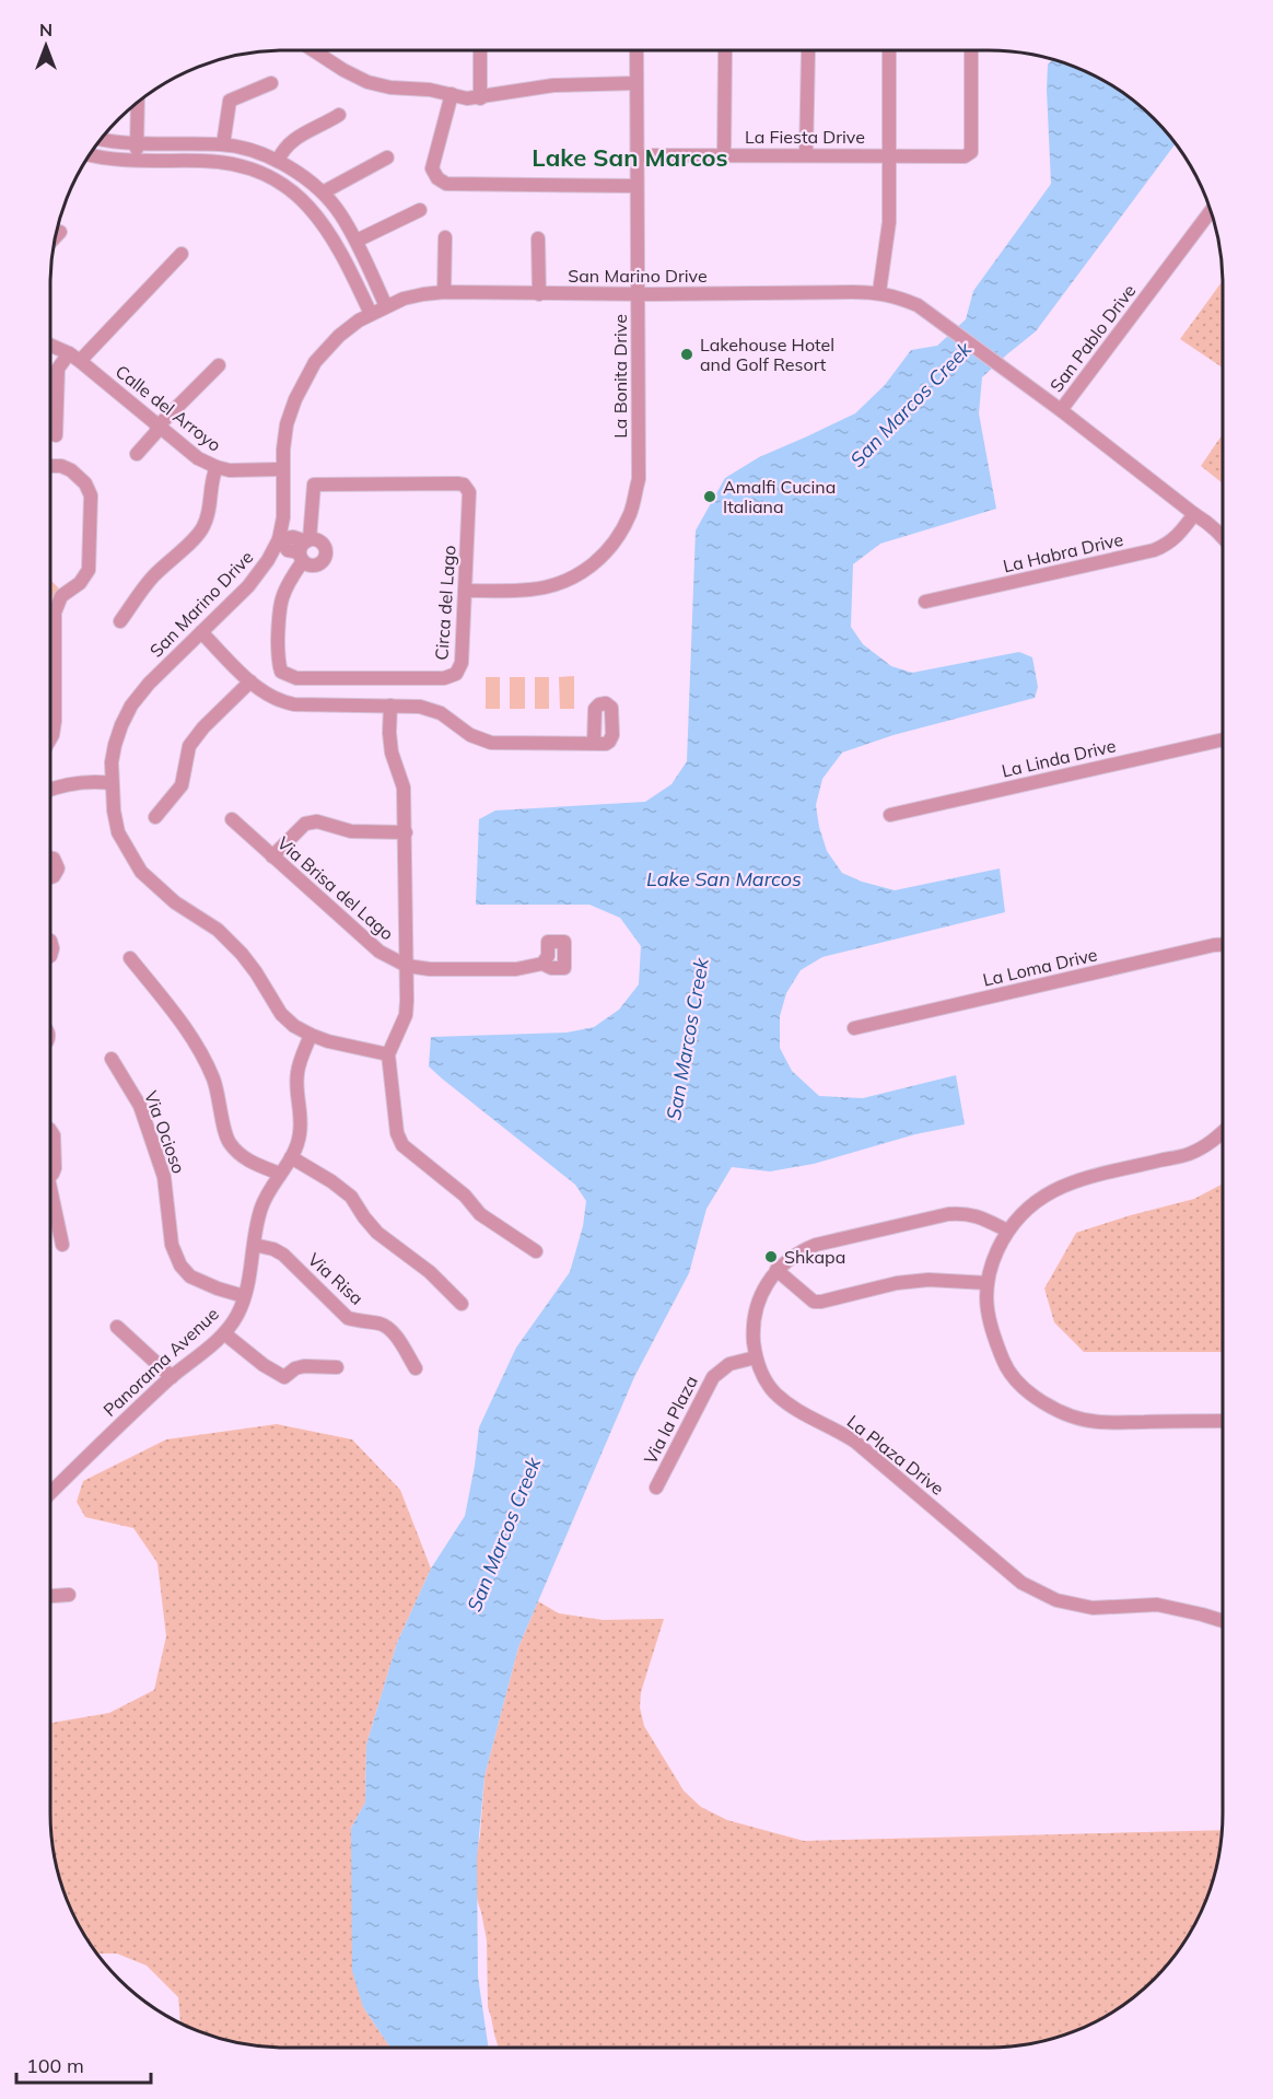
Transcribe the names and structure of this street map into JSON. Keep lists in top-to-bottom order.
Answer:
{
  "streets": {
    "street": [
      "La Fiesta Drive",
      "San Marino Drive",
      "San Pablo Drive",
      "La Bonita Drive",
      "Calle del Arroyo",
      "La Habra Drive",
      "Circa del Lago",
      "La Linda Drive",
      "Via Brisa del Lago",
      "La Loma Drive",
      "Via Ocioso",
      "Via Risa",
      "Panorama Avenue",
      "Via la Plaza",
      "La Plaza Drive"
    ]
  },
  "crossings": [
    ["La Fiesta Drive", "La Bonita Drive"],
    ["San Marino Drive", "San Pablo Drive"],
    ["San Marino Drive", "La Bonita Drive"],
    ["San Marino Drive", "Calle del Arroyo"],
    ["San Marino Drive", "Panorama Avenue"],
    ["San Pablo Drive", "La Habra Drive"],
    ["La Bonita Drive", "Circa del Lago"],
    ["Via Ocioso", "Panorama Avenue"],
    ["Via Risa", "Panorama Avenue"],
    ["Via la Plaza", "La Plaza Drive"]
  ],
  "districts": ["Lake San Marcos"],
  "water": ["San Marcos Creek", "Lake San Marcos"],
  "places": ["Lakehouse Hotel and Golf Resort", "Amalfi Cucina Italiana", "Shkapa"],
  "scale_bar": "100 m",
  "north": "top"
}
